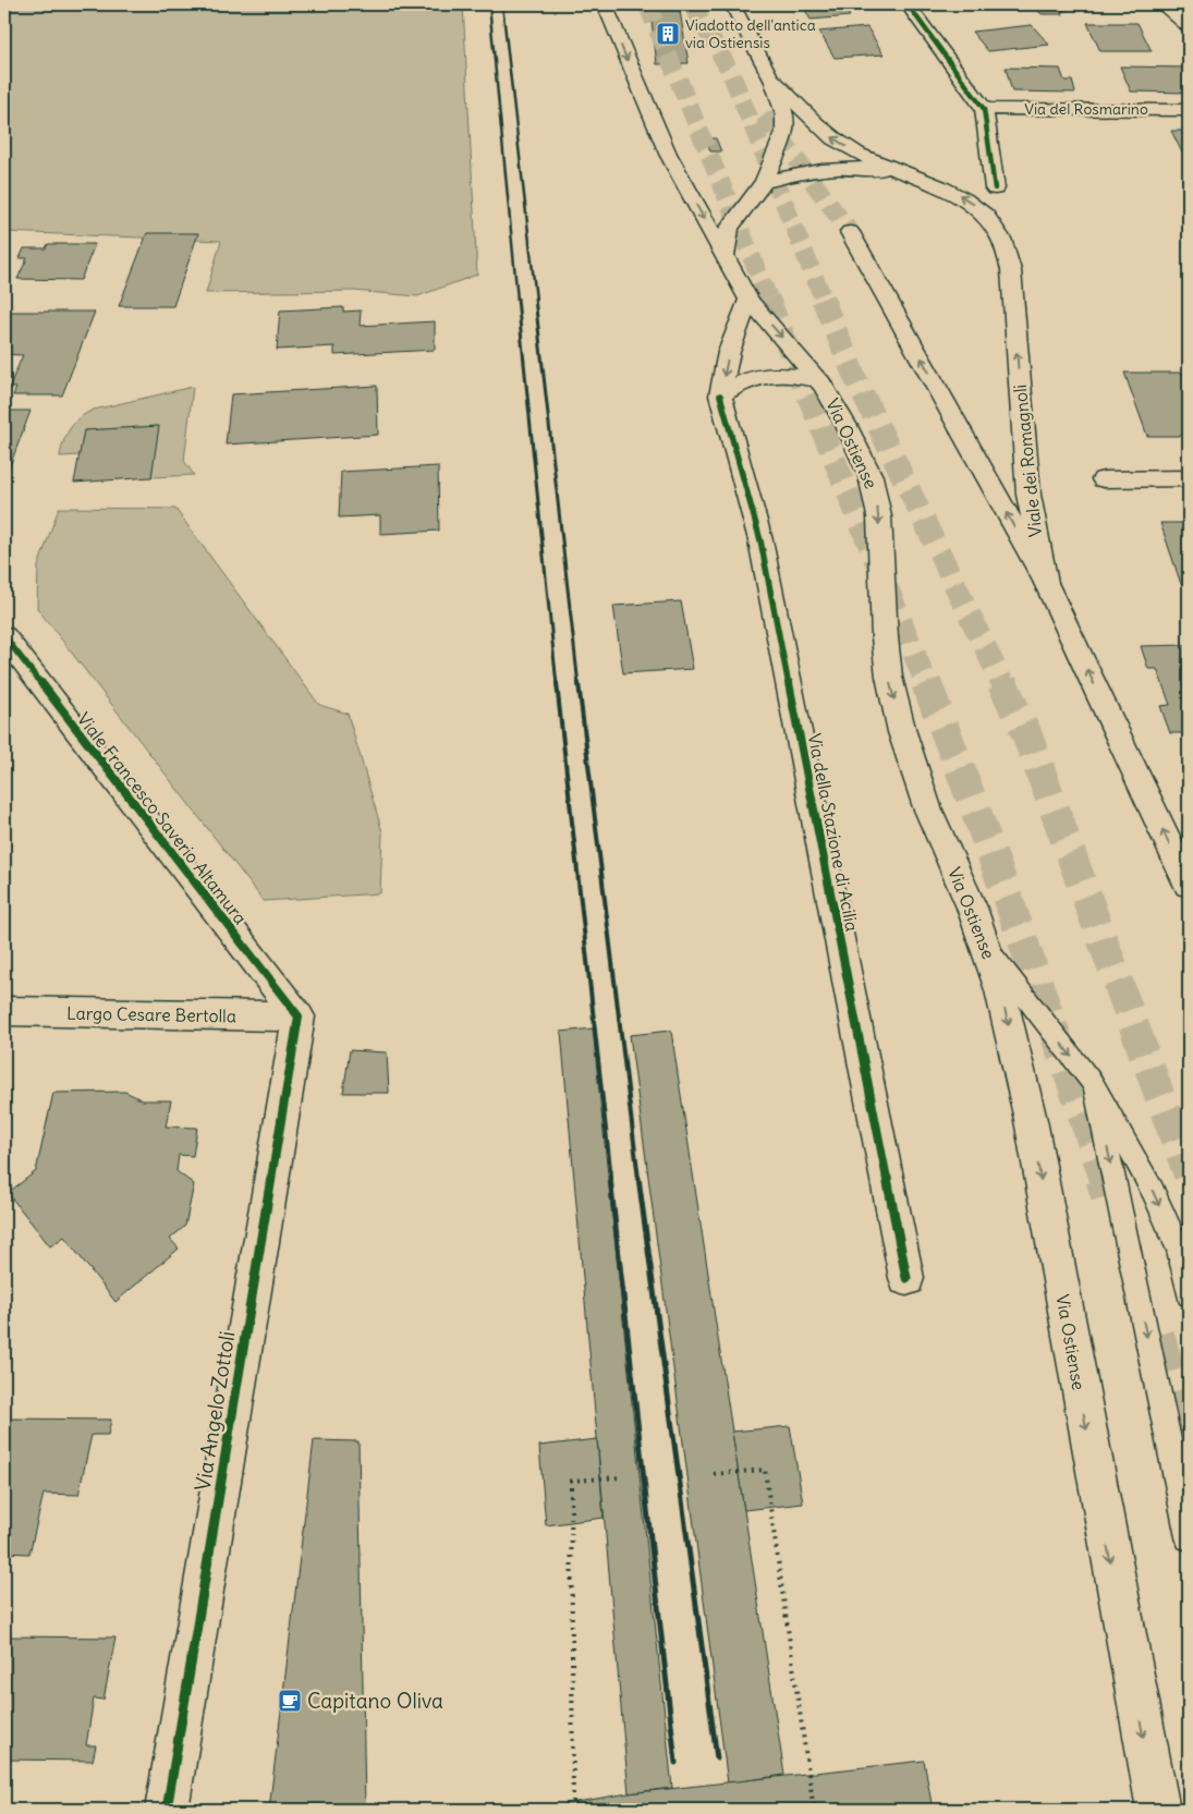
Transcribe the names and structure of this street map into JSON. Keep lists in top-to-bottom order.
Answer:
{
  "streets": {
    "main road": [
      "Via del Rosmarino",
      "Via Ostiense",
      "Viale dei Romagnoli",
      "Viale Francesco Saverio Altamura",
      "Via della Stazione di Acilia",
      "Largo Cesare Bertolla",
      "Via Angelo Zottoli"
    ]
  },
  "crossings": [
    ["Via Ostiense", "Via della Stazione di Acilia"],
    ["Viale Francesco Saverio Altamura", "Largo Cesare Bertolla"],
    ["Viale Francesco Saverio Altamura", "Via Angelo Zottoli"],
    ["Largo Cesare Bertolla", "Via Angelo Zottoli"]
  ],
  "one_way": ["Via Ostiense"],
  "places": {
    "building": ["Viadotto dell'antica via Ostiensis"],
    "cafe": ["Capitano Oliva"]
  }
}
